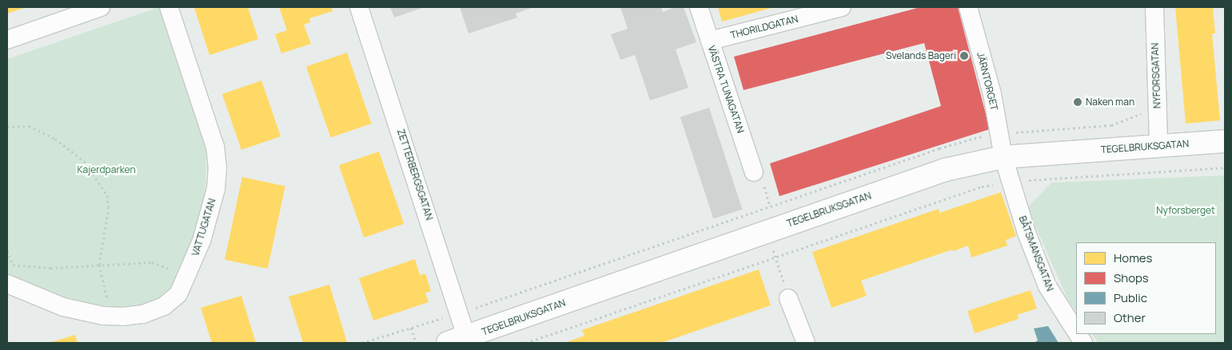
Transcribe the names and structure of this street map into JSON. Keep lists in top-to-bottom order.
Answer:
{
  "streets": {
    "street": [
      "THORILDGATAN",
      "NYFORSGATAN",
      "JÄRNTORGET",
      "VÄSTRA TUNAGATAN",
      "TEGELBRUKSGATAN",
      "ZETTERBERGSGATAN",
      "VATTUGATAN",
      "BÅTSMANSGATAN"
    ]
  },
  "crossings": [
    ["THORILDGATAN", "VÄSTRA TUNAGATAN"],
    ["NYFORSGATAN", "TEGELBRUKSGATAN"],
    ["JÄRNTORGET", "TEGELBRUKSGATAN"],
    ["JÄRNTORGET", "BÅTSMANSGATAN"],
    ["TEGELBRUKSGATAN", "ZETTERBERGSGATAN"],
    ["TEGELBRUKSGATAN", "BÅTSMANSGATAN"]
  ],
  "parks": ["Kajerdparken", "Nyforsberget"],
  "places": ["Svelands Bageri", "Naken man"],
  "legend": [
    "Homes",
    "Shops",
    "Public",
    "Other"
  ]
}
